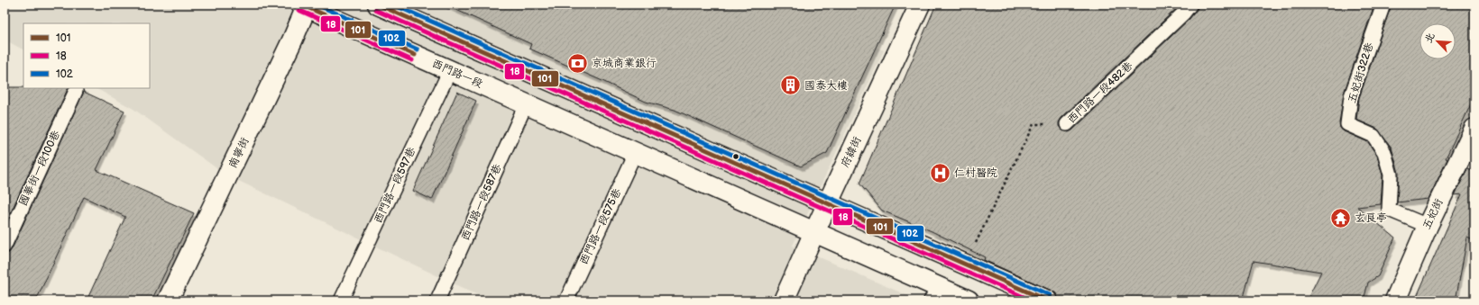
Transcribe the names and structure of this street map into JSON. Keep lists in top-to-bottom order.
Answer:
{
  "streets": {
    "street": [
      "西門路一段",
      "府緯街",
      "南寧街",
      "五妃街"
    ],
    "lane": [
      "五妃街322巷",
      "西門路一段482巷",
      "國華街一段100巷",
      "西門路一段597巷",
      "西門路一段587巷",
      "西門路一段575巷"
    ]
  },
  "crossings": [
    ["五妃街322巷", "五妃街"],
    ["西門路一段", "府緯街"],
    ["西門路一段", "南寧街"],
    ["西門路一段", "西門路一段597巷"],
    ["西門路一段", "西門路一段587巷"],
    ["西門路一段", "西門路一段575巷"]
  ],
  "places": {
    "bank": ["京城商業銀行"],
    "building": ["國泰大樓"],
    "hospital": ["仁村醫院"],
    "temple": ["玄良亭"]
  },
  "lines": ["transit line 101", "transit line 102", "transit line 18"],
  "legend": ["101", "18", "102"],
  "north": "top left"
}
